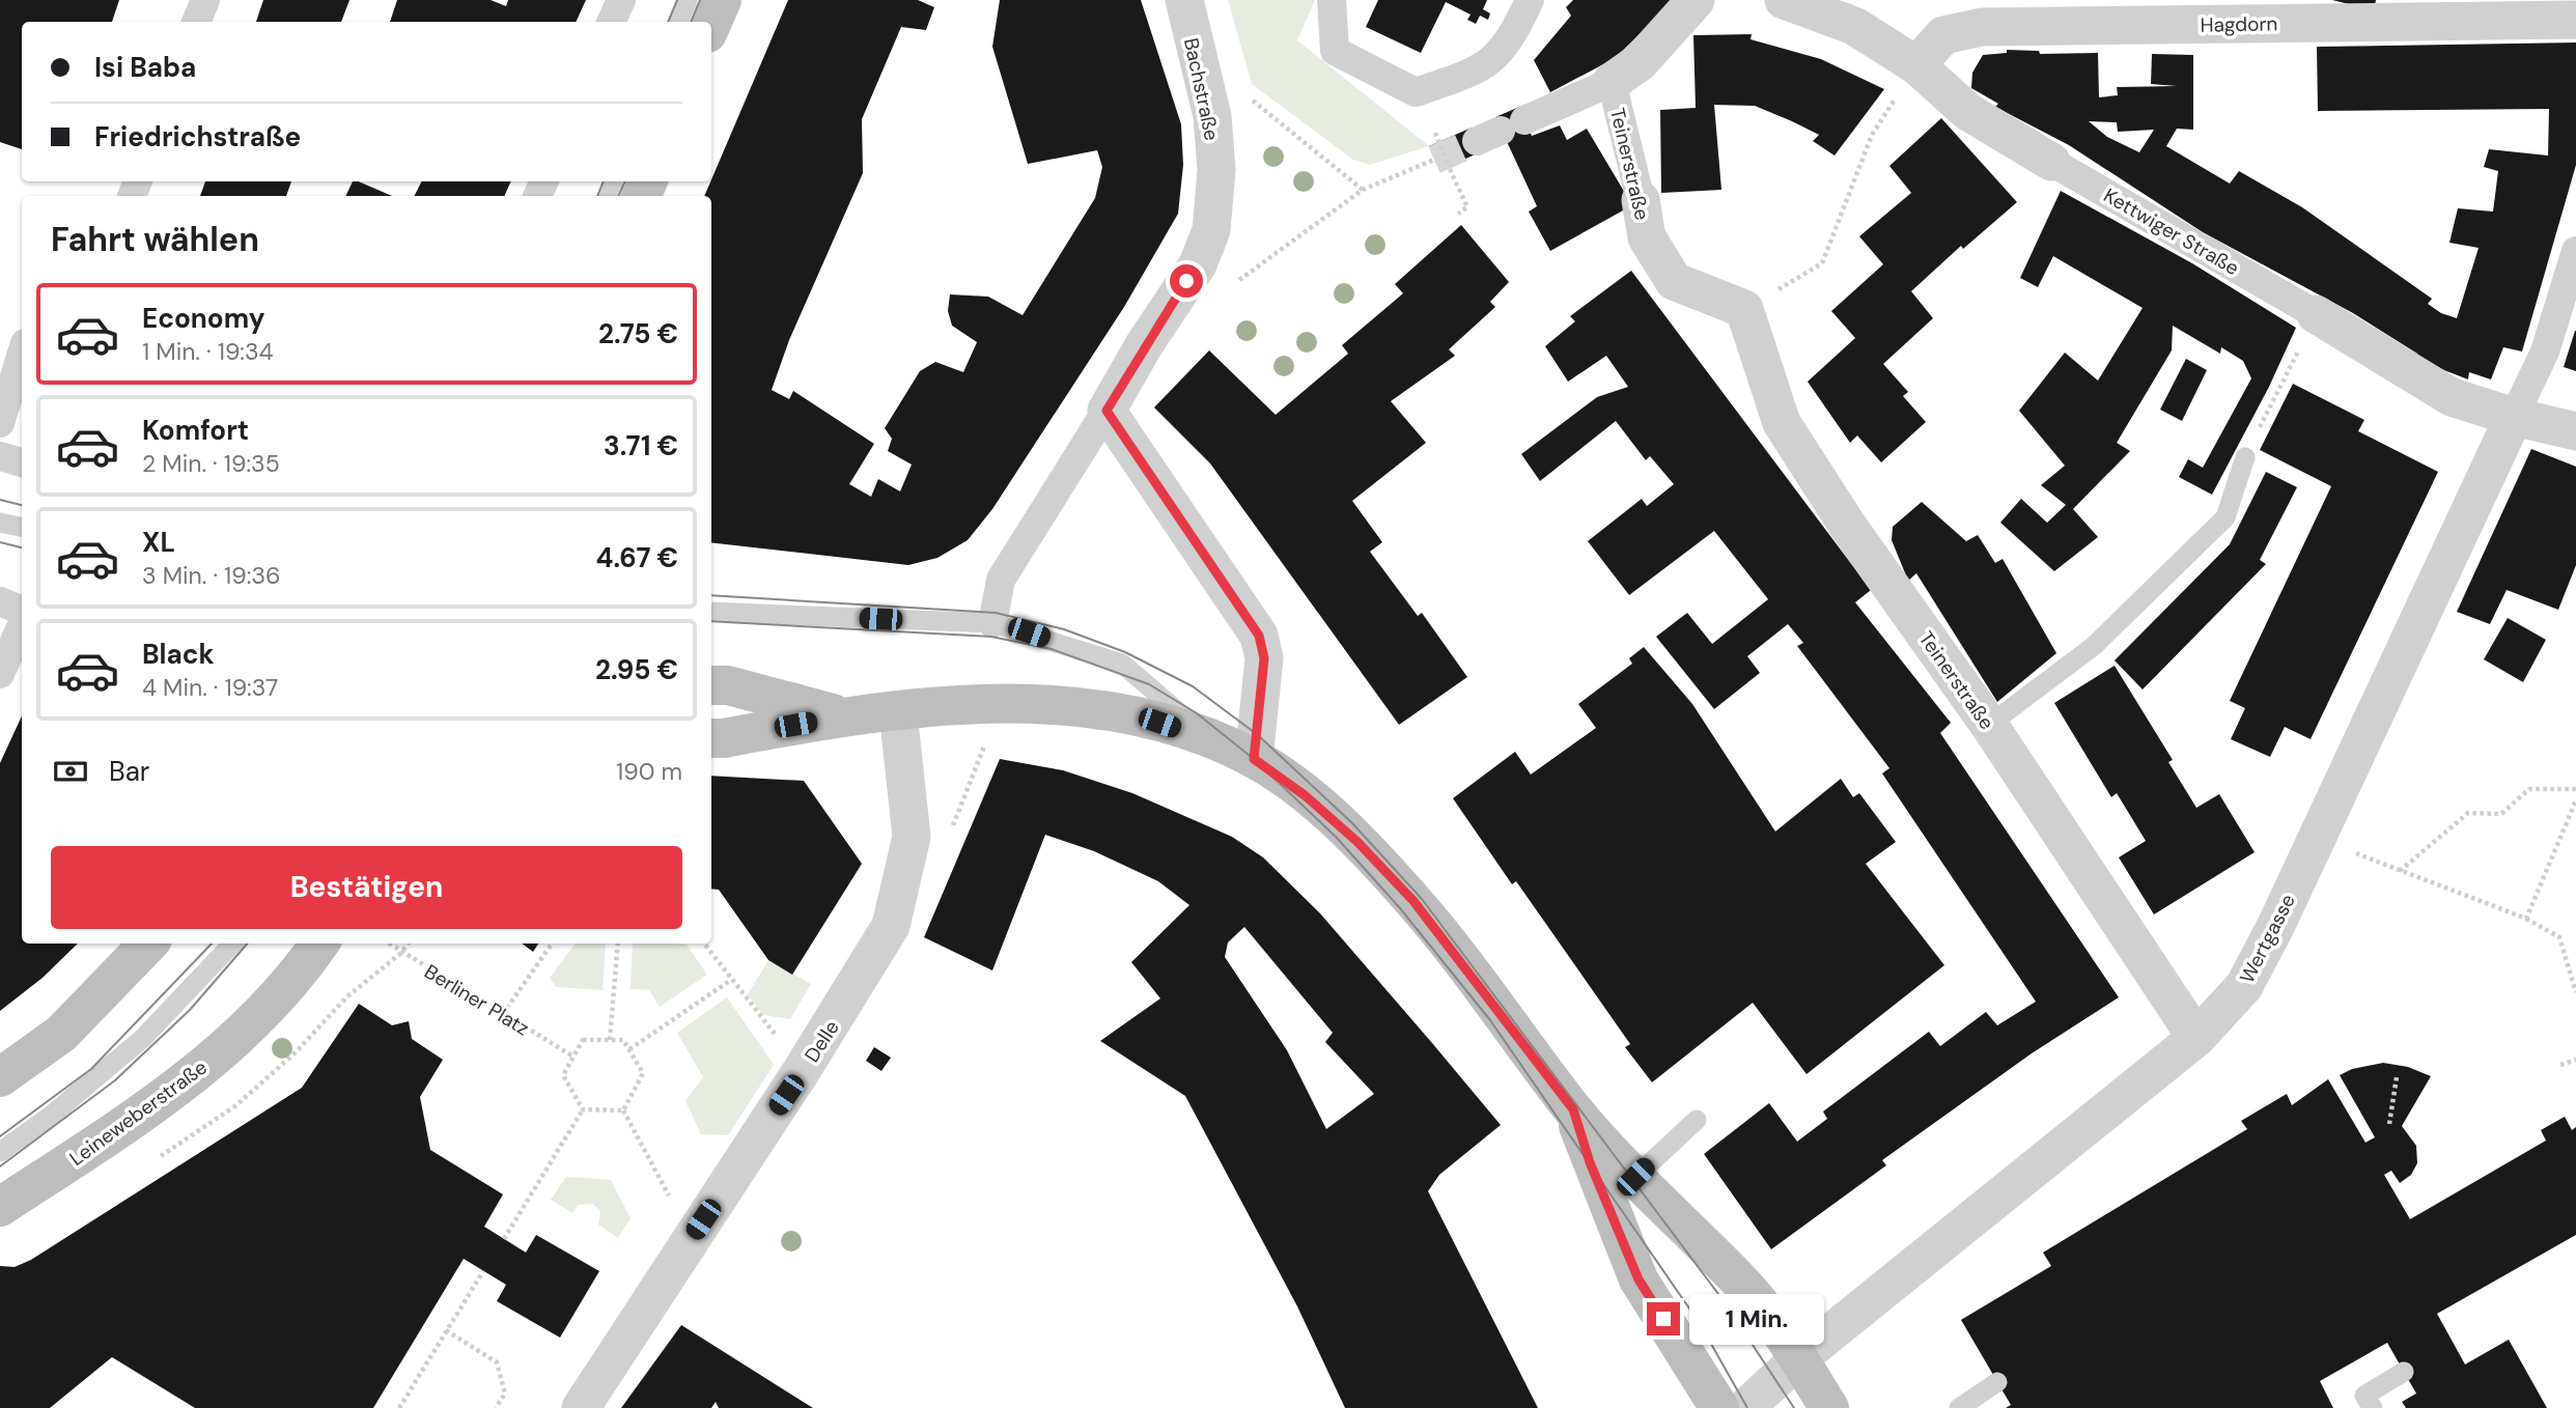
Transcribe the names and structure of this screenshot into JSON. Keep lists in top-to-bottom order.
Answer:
{
  "streets": {
    "main road": ["Leineweberstraße"],
    "street": [
      "Hagdorn",
      "Bachstraße",
      "Teinerstraße",
      "Kettwiger Straße",
      "Wertgasse",
      "Delle"
    ],
    "path": ["Berliner Platz"]
  },
  "crossings": [
    ["Hagdorn", "Kettwiger Straße"],
    ["Teinerstraße", "Wertgasse"],
    ["Kettwiger Straße", "Wertgasse"]
  ],
  "page": {
    "banner": ["Isi Baba", "Friedrichstraße"],
    "heading": "Fahrt wählen",
    "list": [
      {
        "name": "Economy",
        "note": "1 Min. · 19:34",
        "value": "2.75 €"
      },
      {
        "name": "Komfort",
        "note": "2 Min. · 19:35",
        "value": "3.71 €"
      },
      {
        "name": "XL",
        "note": "3 Min. · 19:36",
        "value": "4.67 €"
      },
      {
        "name": "Black",
        "note": "4 Min. · 19:37",
        "value": "2.95 €"
      }
    ],
    "pay": ["Bar", "190 m"],
    "buttons": "Bestätigen",
    "bubble": "1 Min."
  }
}
